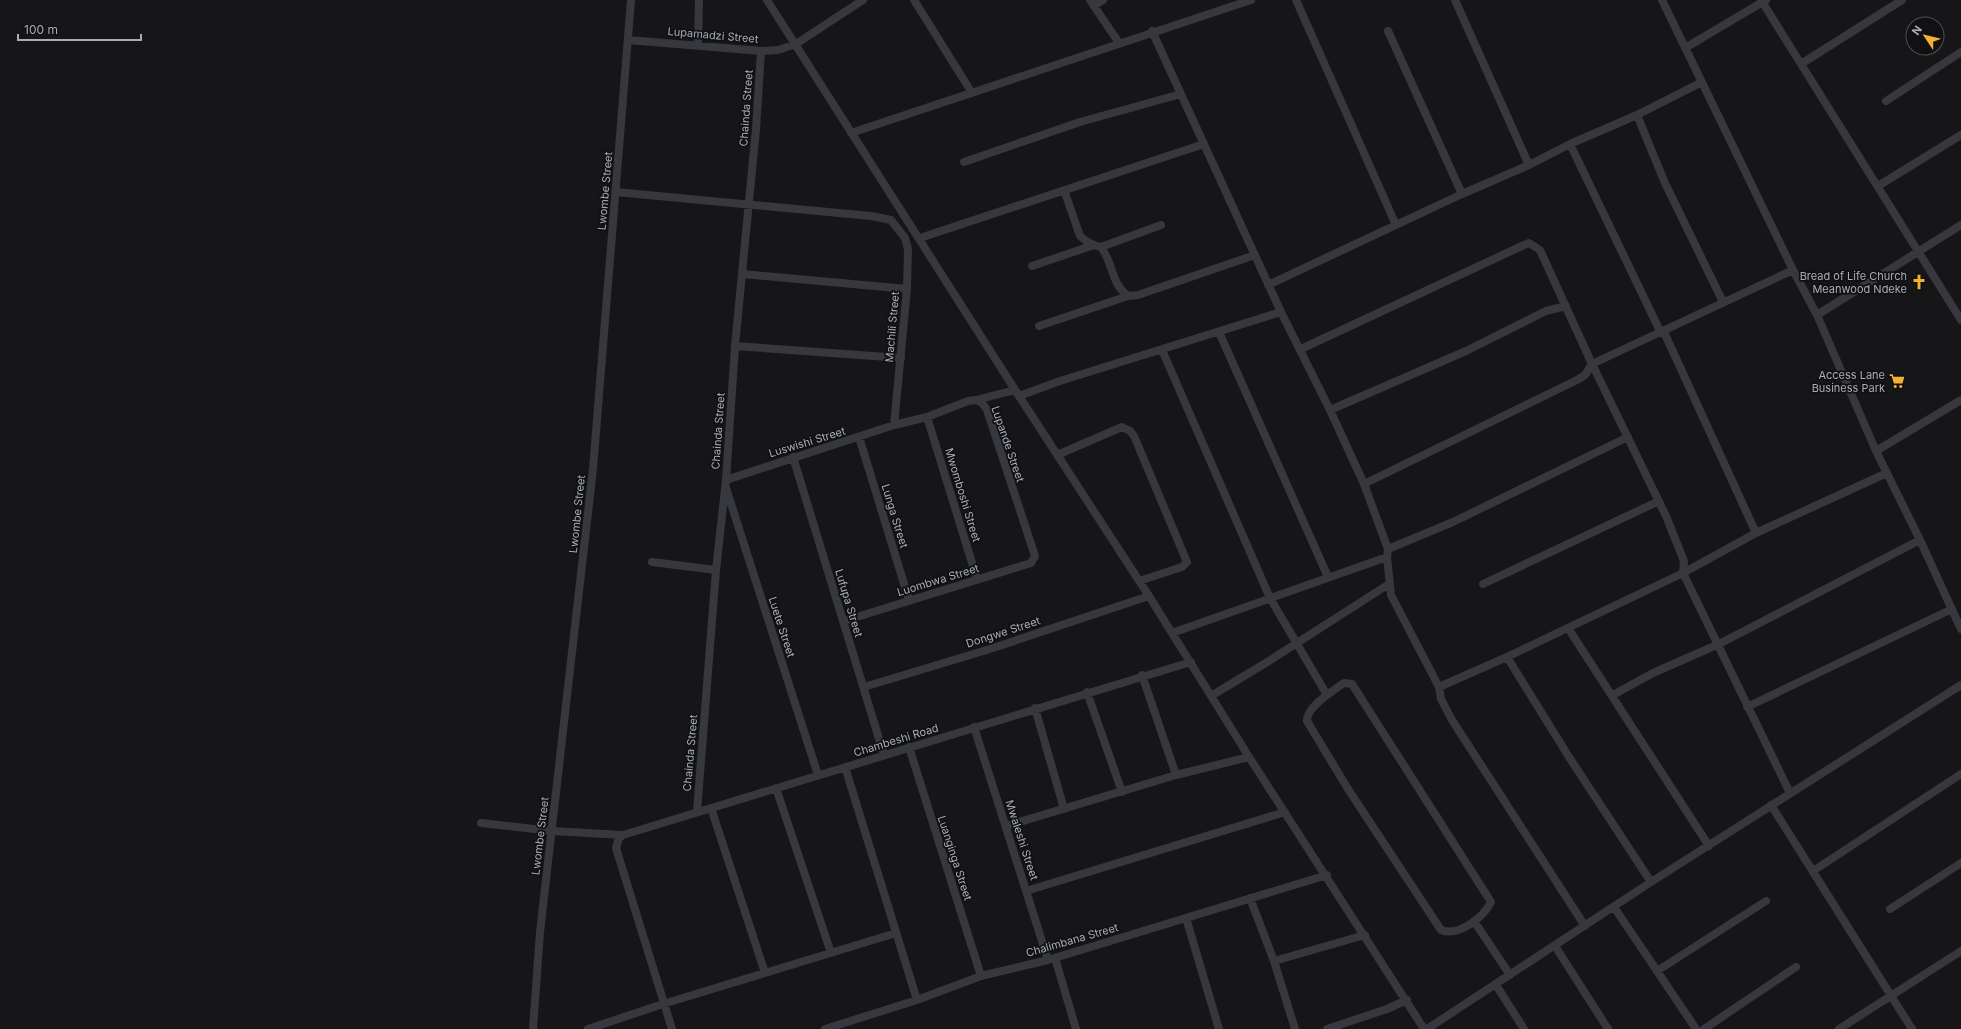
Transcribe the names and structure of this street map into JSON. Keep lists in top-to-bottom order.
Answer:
{
  "streets": {
    "street": [
      "Lupamadzi Street",
      "Chainda Street",
      "Lwombe Street",
      "Machili Street",
      "Luswishi Street",
      "Lupande Street",
      "Mwomboshi Street",
      "Lunga Street",
      "Luombwa Street",
      "Lufupa Street",
      "Luete Street",
      "Dongwe Street",
      "Chambeshi Road",
      "Mwaleshi Street",
      "Luanginga Street",
      "Chalimbana Street"
    ]
  },
  "crossings": [
    ["Lupamadzi Street", "Chainda Street"],
    ["Lupamadzi Street", "Lwombe Street"],
    ["Chainda Street", "Luswishi Street"],
    ["Chainda Street", "Luete Street"],
    ["Chainda Street", "Chambeshi Road"],
    ["Machili Street", "Luswishi Street"],
    ["Machili Street", "Lupande Street"],
    ["Luswishi Street", "Lupande Street"],
    ["Luswishi Street", "Lunga Street"],
    ["Luswishi Street", "Lufupa Street"],
    ["Luswishi Street", "Luete Street"],
    ["Lupande Street", "Mwomboshi Street"],
    ["Lupande Street", "Luombwa Street"],
    ["Mwomboshi Street", "Luombwa Street"],
    ["Lunga Street", "Luombwa Street"],
    ["Luombwa Street", "Lufupa Street"],
    ["Lufupa Street", "Dongwe Street"],
    ["Lufupa Street", "Chambeshi Road"],
    ["Luete Street", "Chambeshi Road"],
    ["Chambeshi Road", "Mwaleshi Street"],
    ["Chambeshi Road", "Luanginga Street"],
    ["Mwaleshi Street", "Chalimbana Street"],
    ["Luanginga Street", "Chalimbana Street"]
  ],
  "places": {
    "church": ["Bread of Life Church Meanwood Ndeke"],
    "supermarket": ["Access Lane Business Park"]
  },
  "scale_bar": "100 m",
  "north": "top left"
}
